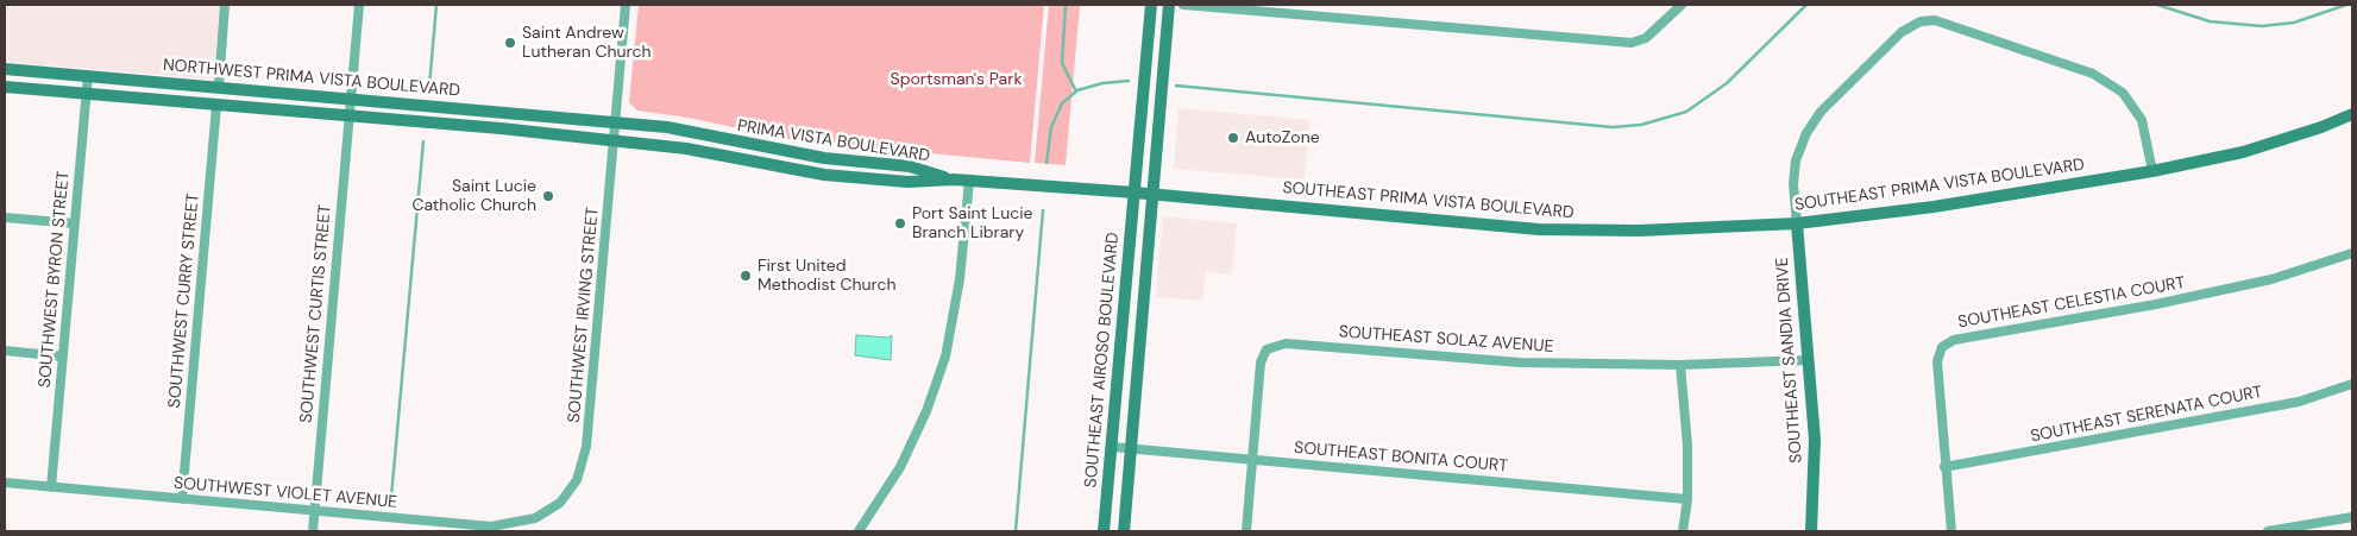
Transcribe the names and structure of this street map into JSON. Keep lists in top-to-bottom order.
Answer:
{
  "streets": {
    "main road": [
      "NORTHWEST PRIMA VISTA BOULEVARD",
      "PRIMA VISTA BOULEVARD",
      "SOUTHEAST PRIMA VISTA BOULEVARD",
      "SOUTHEAST AIROSO BOULEVARD",
      "SOUTHEAST SANDIA DRIVE"
    ],
    "street": [
      "SOUTHWEST BYRON STREET",
      "SOUTHWEST CURRY STREET",
      "SOUTHEAST CELESTIA COURT",
      "SOUTHWEST CURTIS STREET",
      "SOUTHWEST IRVING STREET",
      "SOUTHEAST SOLAZ AVENUE",
      "SOUTHEAST SERENATA COURT",
      "SOUTHEAST BONITA COURT",
      "SOUTHWEST VIOLET AVENUE"
    ]
  },
  "crossings": [
    ["NORTHWEST PRIMA VISTA BOULEVARD", "PRIMA VISTA BOULEVARD"],
    ["NORTHWEST PRIMA VISTA BOULEVARD", "SOUTHWEST BYRON STREET"],
    ["NORTHWEST PRIMA VISTA BOULEVARD", "SOUTHWEST CURRY STREET"],
    ["NORTHWEST PRIMA VISTA BOULEVARD", "SOUTHWEST CURTIS STREET"],
    ["NORTHWEST PRIMA VISTA BOULEVARD", "SOUTHWEST IRVING STREET"],
    ["PRIMA VISTA BOULEVARD", "SOUTHEAST PRIMA VISTA BOULEVARD"],
    ["PRIMA VISTA BOULEVARD", "SOUTHWEST IRVING STREET"],
    ["SOUTHEAST PRIMA VISTA BOULEVARD", "SOUTHEAST AIROSO BOULEVARD"],
    ["SOUTHEAST PRIMA VISTA BOULEVARD", "SOUTHEAST SANDIA DRIVE"],
    ["SOUTHWEST BYRON STREET", "SOUTHWEST VIOLET AVENUE"],
    ["SOUTHWEST CURRY STREET", "SOUTHWEST VIOLET AVENUE"],
    ["SOUTHEAST CELESTIA COURT", "SOUTHEAST SERENATA COURT"],
    ["SOUTHWEST CURTIS STREET", "SOUTHWEST VIOLET AVENUE"],
    ["SOUTHWEST IRVING STREET", "SOUTHWEST VIOLET AVENUE"],
    ["SOUTHEAST SOLAZ AVENUE", "SOUTHEAST SANDIA DRIVE"],
    ["SOUTHEAST SOLAZ AVENUE", "SOUTHEAST BONITA COURT"],
    ["SOUTHEAST AIROSO BOULEVARD", "SOUTHEAST BONITA COURT"]
  ],
  "parks": ["Sportsman's Park"],
  "places": [
    "Saint Andrew Lutheran Church",
    "AutoZone",
    "Saint Lucie Catholic Church",
    "Port Saint Lucie Branch Library",
    "First United Methodist Church"
  ]
}
